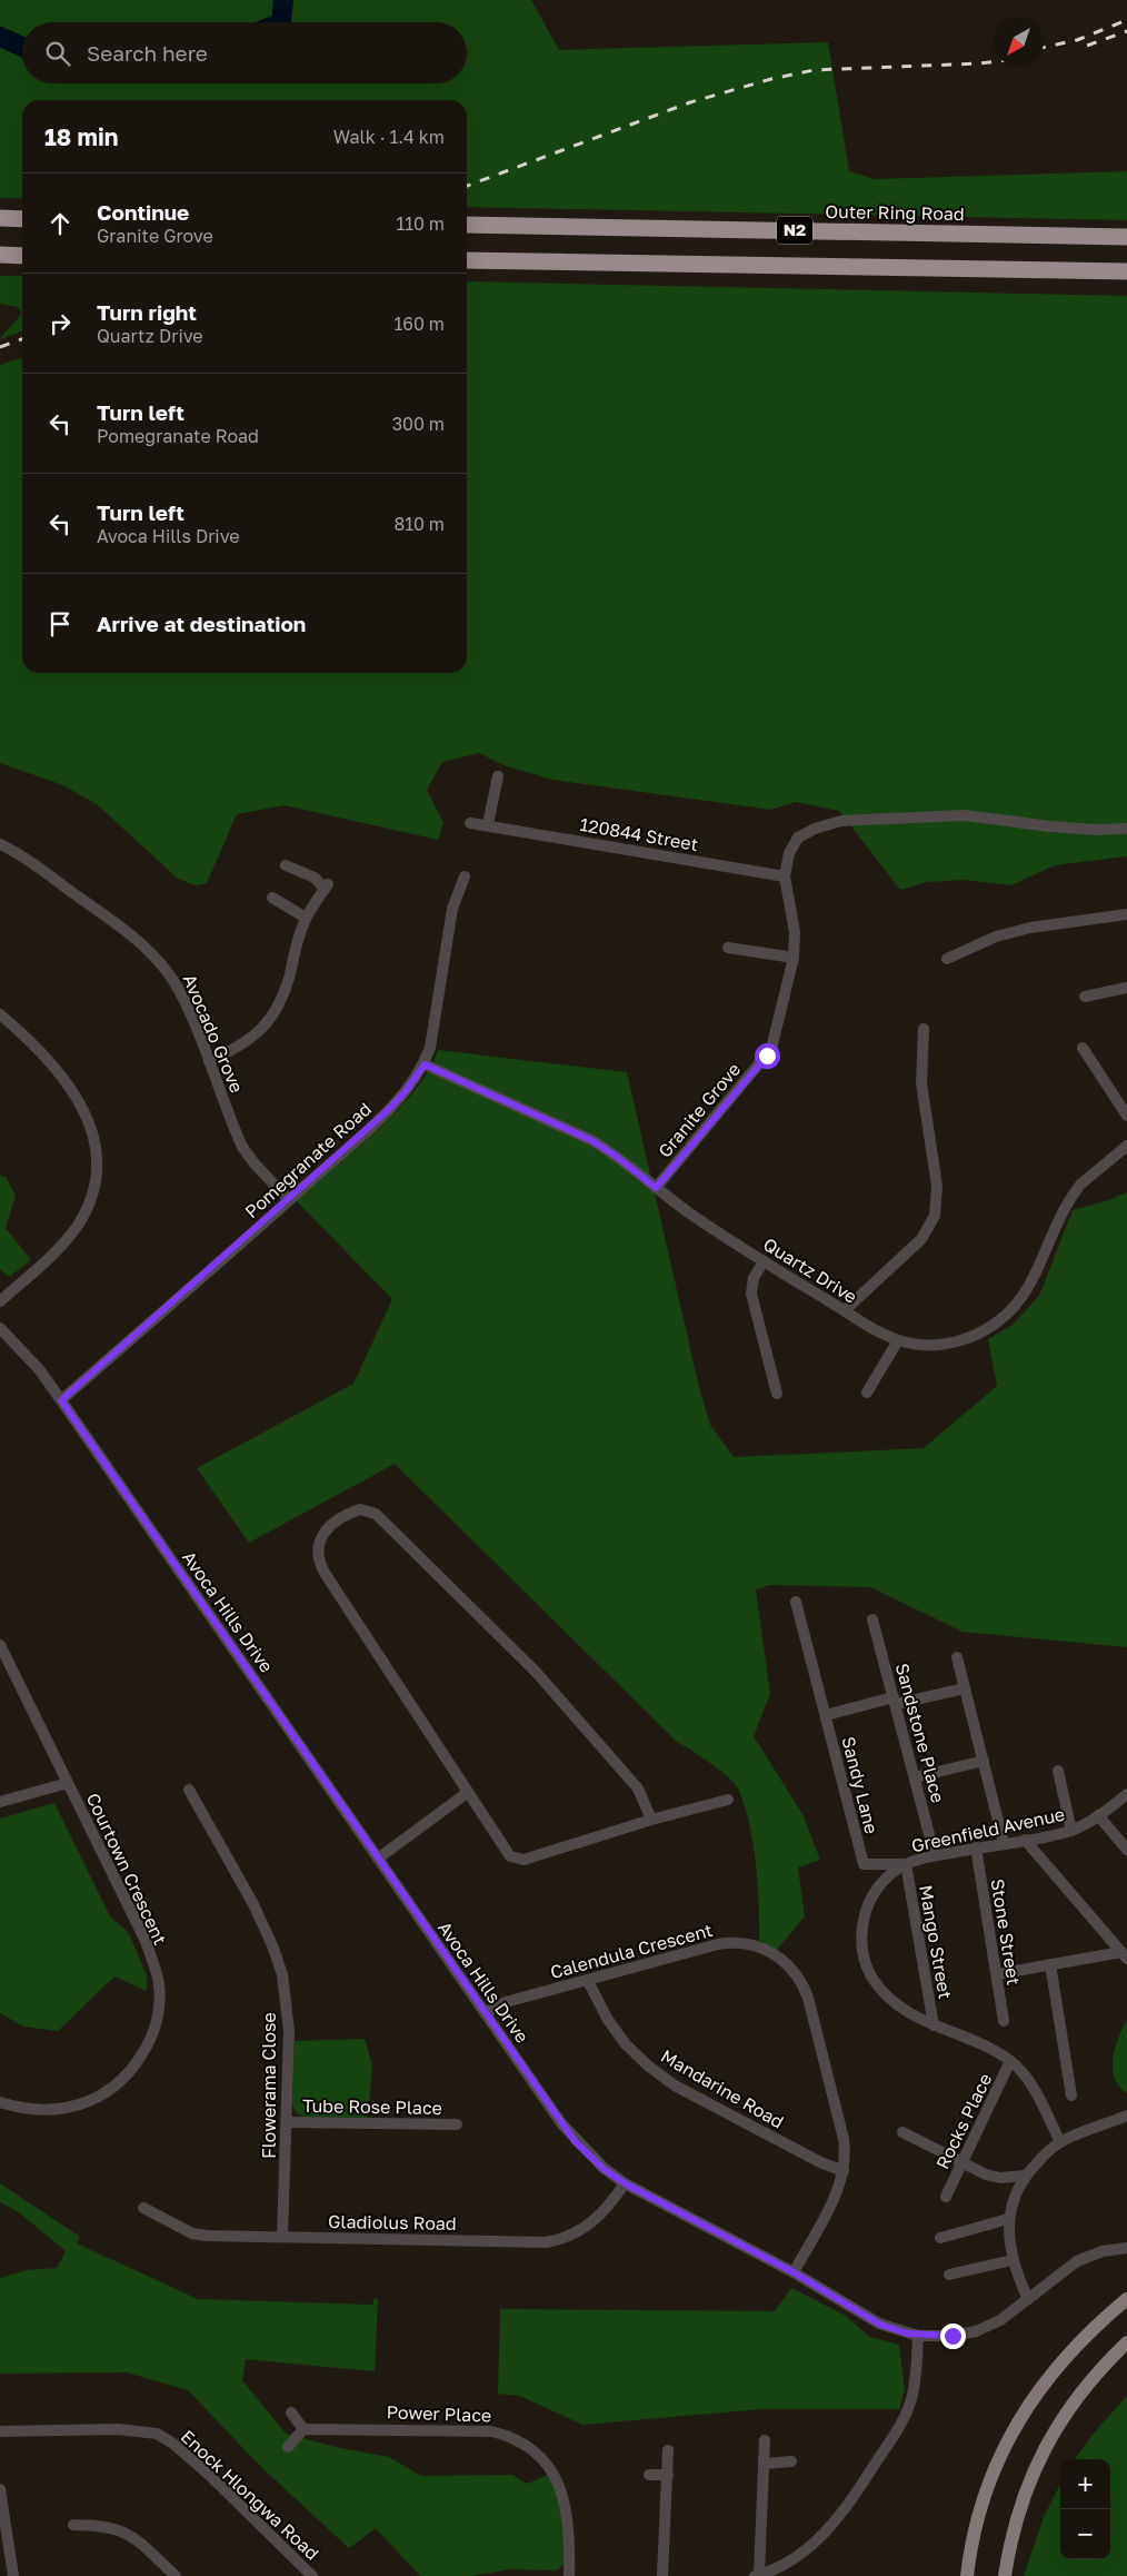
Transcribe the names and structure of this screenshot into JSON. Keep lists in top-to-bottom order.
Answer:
{
  "streets": {
    "highway": ["Outer Ring Road", "N2"],
    "street": [
      "120844 Street",
      "Avocado Grove",
      "Granite Grove",
      "Pomegranate Road",
      "Quartz Drive",
      "Avoca Hills Drive",
      "Sandstone Place",
      "Sandy Lane",
      "Greenfield Avenue",
      "Courtown Crescent",
      "Stone Street",
      "Mango Street",
      "Calendula Crescent",
      "Flowerama Close",
      "Mandarine Road",
      "Tube Rose Place",
      "Rocks Place",
      "Gladiolus Road",
      "Power Place",
      "Enock Hlongwa Road"
    ]
  },
  "crossings": [
    ["120844 Street", "Granite Grove"],
    ["Avocado Grove", "Pomegranate Road"],
    ["Granite Grove", "Quartz Drive"],
    ["Pomegranate Road", "Quartz Drive"],
    ["Pomegranate Road", "Avoca Hills Drive"],
    ["Avoca Hills Drive", "Calendula Crescent"],
    ["Avoca Hills Drive", "Gladiolus Road"],
    ["Sandstone Place", "Sandy Lane"],
    ["Sandstone Place", "Greenfield Avenue"],
    ["Sandy Lane", "Greenfield Avenue"],
    ["Sandy Lane", "Mango Street"],
    ["Greenfield Avenue", "Stone Street"],
    ["Greenfield Avenue", "Mango Street"],
    ["Greenfield Avenue", "Rocks Place"],
    ["Calendula Crescent", "Mandarine Road"],
    ["Flowerama Close", "Tube Rose Place"],
    ["Flowerama Close", "Gladiolus Road"]
  ],
  "north": "bottom left",
  "page": {
    "search": "Search here",
    "heading": ["18 min", "Walk · 1.4 km"],
    "list": [
      ["Continue", "Granite Grove", "110 m"],
      ["Turn right", "Quartz Drive", "160 m"],
      ["Turn left", "Pomegranate Road", "300 m"],
      ["Turn left", "Avoca Hills Drive", "810 m"],
      "Arrive at destination"
    ],
    "map_buttons": ["+", "−"]
  }
}
